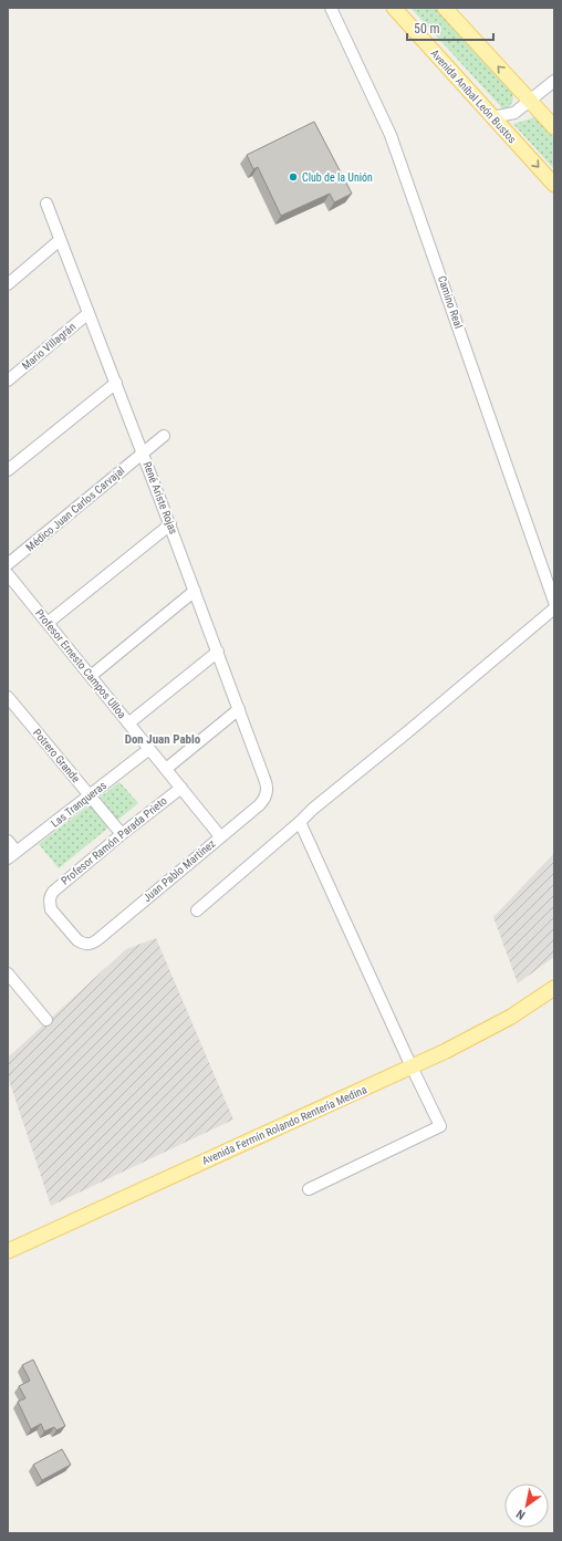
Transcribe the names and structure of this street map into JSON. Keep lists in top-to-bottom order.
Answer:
{
  "streets": {
    "main road": ["Avenida Aníbal León Bustos", "Avenida Fermín Rolando Rentería Medina"],
    "street": [
      "Camino Real",
      "Mario Villagrán",
      "René Ariste Rojas",
      "Médico Juan Carlos Carvajal",
      "Profesor Ernesto Campos Ulloa",
      "Potrero Grande",
      "Las Tranqueras",
      "Profesor Ramón Parada Prieto",
      "Juan Pablo Martínez"
    ]
  },
  "crossings": [
    ["Mario Villagrán", "René Ariste Rojas"],
    ["René Ariste Rojas", "Médico Juan Carlos Carvajal"],
    ["René Ariste Rojas", "Juan Pablo Martínez"],
    ["Profesor Ernesto Campos Ulloa", "Las Tranqueras"],
    ["Profesor Ernesto Campos Ulloa", "Profesor Ramón Parada Prieto"],
    ["Profesor Ernesto Campos Ulloa", "Juan Pablo Martínez"],
    ["Potrero Grande", "Las Tranqueras"],
    ["Potrero Grande", "Profesor Ramón Parada Prieto"],
    ["Profesor Ramón Parada Prieto", "Juan Pablo Martínez"]
  ],
  "districts": ["Don Juan Pablo"],
  "places": ["Club de la Unión"],
  "scale_bar": "50 m",
  "north": "bottom left"
}
